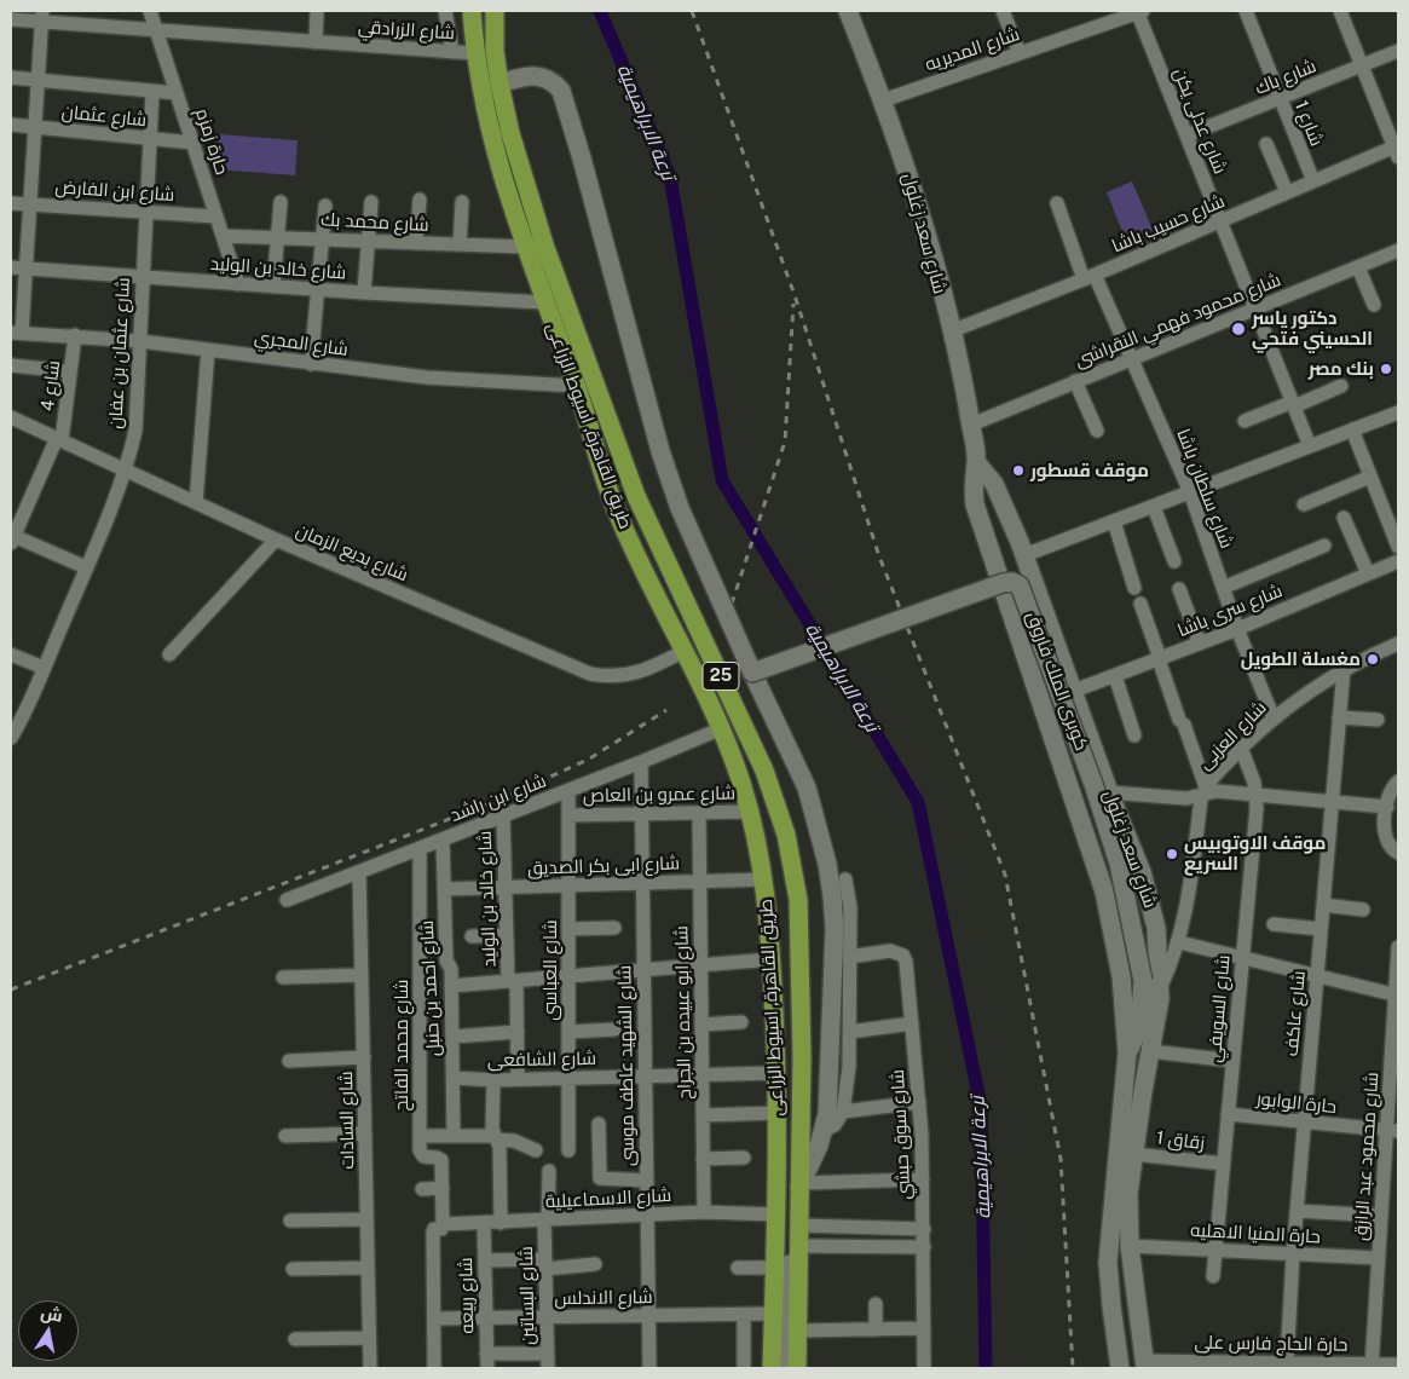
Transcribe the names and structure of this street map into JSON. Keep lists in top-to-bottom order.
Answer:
{
  "streets": {
    "highway": ["طريق القاهرة, اسيوط الزراعى", "25"],
    "main road": ["شارع سعد زغلول", "كوبرى الملك فاروق"],
    "street": [
      "شارع الزرادقي",
      "شارع المديريه",
      "شارع باك",
      "شارع عثمان",
      "شارع عدلى يكن",
      "شارع 1",
      "حارة زمزم",
      "شارع ابن الفارض",
      "شارع محمد بك",
      "شارع حسيب باشا",
      "شارع خالد بن الوليد",
      "شارع محمود فهمي النقراشى",
      "شارع المجري",
      "شارع عثمان بن عفان",
      "شارع 4",
      "شارع سلطان باشا",
      "شارع بديع الزمان",
      "شارع سرى باشا",
      "شارع العزبى",
      "شارع عمرو بن العاص",
      "شارع ابن راشد",
      "شارع ابى بكر الصديق",
      "شارع العباسى",
      "شارع احمد بن حنبل",
      "شارع السويفي",
      "شارع ابو عبيده بن الجراح",
      "شارع عاكف",
      "شارع محمد الفاتح",
      "شارع الشافعى",
      "شارع الشهيد عاطف موسى",
      "حارة الوابور",
      "شارع السادات",
      "شارع سوق حبشي",
      "زقاق 1",
      "شارع محمود عبد الرازق",
      "شارع الاسماعيلية",
      "حارة المنيا الاهليه",
      "شارع ربيعه",
      "شارع البساتين",
      "شارع الاندلس",
      "حارة الحاج فارس على"
    ]
  },
  "crossings": [
    ["شارع الزرادقي", "حارة زمزم"],
    ["شارع الزرادقي", "طريق القاهرة, اسيوط الزراعى"],
    ["شارع المديريه", "شارع عدلى يكن"],
    ["شارع المديريه", "شارع سعد زغلول"],
    ["شارع باك", "شارع عدلى يكن"],
    ["شارع باك", "شارع 1"],
    ["شارع عثمان", "حارة زمزم"],
    ["شارع عثمان", "شارع عثمان بن عفان"],
    ["شارع عدلى يكن", "شارع حسيب باشا"],
    ["شارع عدلى يكن", "شارع محمود فهمي النقراشى"],
    ["شارع 1", "شارع حسيب باشا"],
    ["حارة زمزم", "شارع ابن الفارض"],
    ["حارة زمزم", "شارع محمد بك"],
    ["حارة زمزم", "شارع خالد بن الوليد"],
    ["شارع ابن الفارض", "شارع عثمان بن عفان"],
    ["شارع محمد بك", "طريق القاهرة, اسيوط الزراعى"],
    ["شارع حسيب باشا", "شارع سعد زغلول"],
    ["شارع حسيب باشا", "شارع سلطان باشا"],
    ["شارع سعد زغلول", "شارع محمود فهمي النقراشى"],
    ["شارع سعد زغلول", "شارع سرى باشا"],
    ["شارع سعد زغلول", "كوبرى الملك فاروق"],
    ["شارع سعد زغلول", "شارع العزبى"],
    ["شارع سعد زغلول", "زقاق 1"],
    ["شارع سعد زغلول", "حارة المنيا الاهليه"],
    ["شارع سعد زغلول", "حارة الحاج فارس على"],
    ["شارع خالد بن الوليد", "شارع عثمان بن عفان"],
    ["شارع خالد بن الوليد", "طريق القاهرة, اسيوط الزراعى"],
    ["شارع خالد بن الوليد", "شارع ابن راشد"],
    ["شارع خالد بن الوليد", "شارع ابى بكر الصديق"],
    ["شارع خالد بن الوليد", "شارع الشافعى"],
    ["شارع محمود فهمي النقراشى", "شارع سلطان باشا"],
    ["شارع المجري", "شارع عثمان بن عفان"],
    ["شارع المجري", "شارع 4"],
    ["شارع المجري", "طريق القاهرة, اسيوط الزراعى"],
    ["شارع عثمان بن عفان", "شارع بديع الزمان"],
    ["شارع 4", "شارع بديع الزمان"],
    ["طريق القاهرة, اسيوط الزراعى", "شارع بديع الزمان"],
    ["طريق القاهرة, اسيوط الزراعى", "كوبرى الملك فاروق"],
    ["طريق القاهرة, اسيوط الزراعى", "شارع عمرو بن العاص"],
    ["طريق القاهرة, اسيوط الزراعى", "شارع ابن راشد"],
    ["طريق القاهرة, اسيوط الزراعى", "شارع ابى بكر الصديق"],
    ["طريق القاهرة, اسيوط الزراعى", "شارع الشافعى"],
    ["طريق القاهرة, اسيوط الزراعى", "شارع الاسماعيلية"],
    ["طريق القاهرة, اسيوط الزراعى", "شارع الاندلس"],
    ["شارع سلطان باشا", "شارع سرى باشا"],
    ["شارع سلطان باشا", "شارع العزبى"],
    ["كوبرى الملك فاروق", "شارع العزبى"],
    ["شارع العزبى", "شارع السويفي"],
    ["شارع العزبى", "شارع عاكف"],
    ["شارع عمرو بن العاص", "شارع العباسى"],
    ["شارع عمرو بن العاص", "شارع ابو عبيده بن الجراح"],
    ["شارع عمرو بن العاص", "شارع الشهيد عاطف موسى"],
    ["شارع ابن راشد", "شارع العباسى"],
    ["شارع ابن راشد", "شارع احمد بن حنبل"],
    ["شارع ابن راشد", "شارع محمد الفاتح"],
    ["شارع ابن راشد", "شارع الشهيد عاطف موسى"],
    ["شارع ابن راشد", "شارع السادات"],
    ["شارع ابى بكر الصديق", "شارع العباسى"],
    ["شارع ابى بكر الصديق", "شارع احمد بن حنبل"],
    ["شارع ابى بكر الصديق", "شارع ابو عبيده بن الجراح"],
    ["شارع ابى بكر الصديق", "شارع الشهيد عاطف موسى"],
    ["شارع العباسى", "شارع الشافعى"],
    ["شارع احمد بن حنبل", "شارع الشافعى"],
    ["شارع السويفي", "حارة الوابور"],
    ["شارع السويفي", "زقاق 1"],
    ["شارع السويفي", "حارة المنيا الاهليه"],
    ["شارع ابو عبيده بن الجراح", "شارع الشافعى"],
    ["شارع ابو عبيده بن الجراح", "شارع الاسماعيلية"],
    ["شارع عاكف", "حارة الوابور"],
    ["شارع عاكف", "حارة المنيا الاهليه"],
    ["شارع عاكف", "حارة الحاج فارس على"],
    ["شارع محمد الفاتح", "شارع الاسماعيلية"],
    ["شارع الشافعى", "شارع الشهيد عاطف موسى"],
    ["شارع الشهيد عاطف موسى", "شارع الاسماعيلية"],
    ["شارع الشهيد عاطف موسى", "شارع الاندلس"],
    ["حارة الوابور", "شارع محمود عبد الرازق"],
    ["شارع محمود عبد الرازق", "حارة المنيا الاهليه"],
    ["شارع محمود عبد الرازق", "حارة الحاج فارس على"],
    ["شارع الاسماعيلية", "شارع ربيعه"],
    ["شارع الاسماعيلية", "شارع البساتين"],
    ["شارع ربيعه", "شارع الاندلس"],
    ["شارع البساتين", "شارع الاندلس"]
  ],
  "water": ["ترعة الابراهيمية"],
  "places": [
    "دكتور ياسر الحسيني فتحي",
    "بنك مصر",
    "موقف قسطور",
    "مغسلة الطويل",
    "موقف الاوتوبيس السريع"
  ],
  "north": "top"
}
